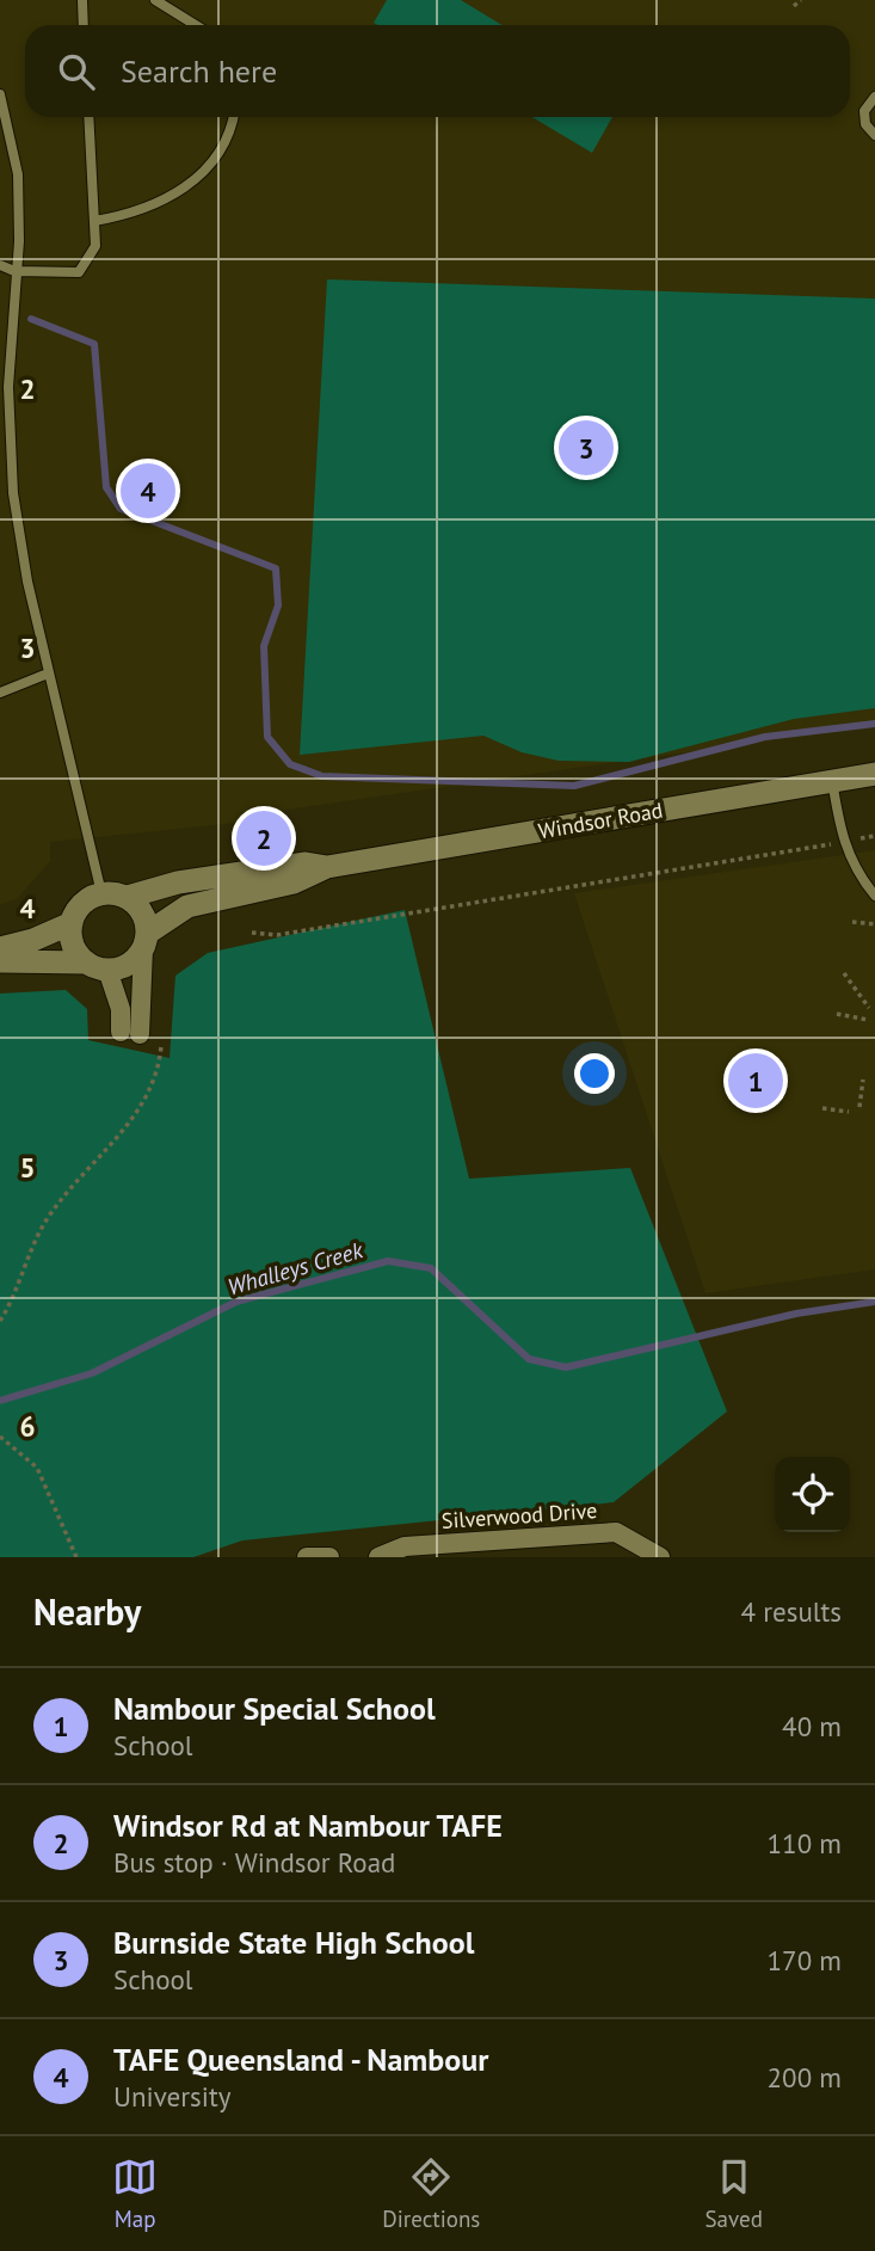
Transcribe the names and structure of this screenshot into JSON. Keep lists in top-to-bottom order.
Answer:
{
  "streets": {
    "street": ["Windsor Road", "Silverwood Drive"]
  },
  "water": ["Whalleys Creek"],
  "page": {
    "search": "Search here",
    "pins": [
      "3",
      "4",
      "2",
      "1"
    ],
    "heading": ["Nearby", "4 results"],
    "list": [
      {
        "mark": "1",
        "name": "Nambour Special School",
        "note": "School",
        "value": "40 m"
      },
      {
        "mark": "2",
        "name": "Windsor Rd at Nambour TAFE",
        "note": "Bus stop · Windsor Road",
        "value": "110 m"
      },
      {
        "mark": "3",
        "name": "Burnside State High School",
        "note": "School",
        "value": "170 m"
      },
      {
        "mark": "4",
        "name": "TAFE Queensland - Nambour",
        "note": "University",
        "value": "200 m"
      }
    ],
    "nav": ["Map", "Directions", "Saved"]
  },
  "grid": {
    "rows": [
      "2",
      "3",
      "4",
      "5",
      "6"
    ]
  }
}
